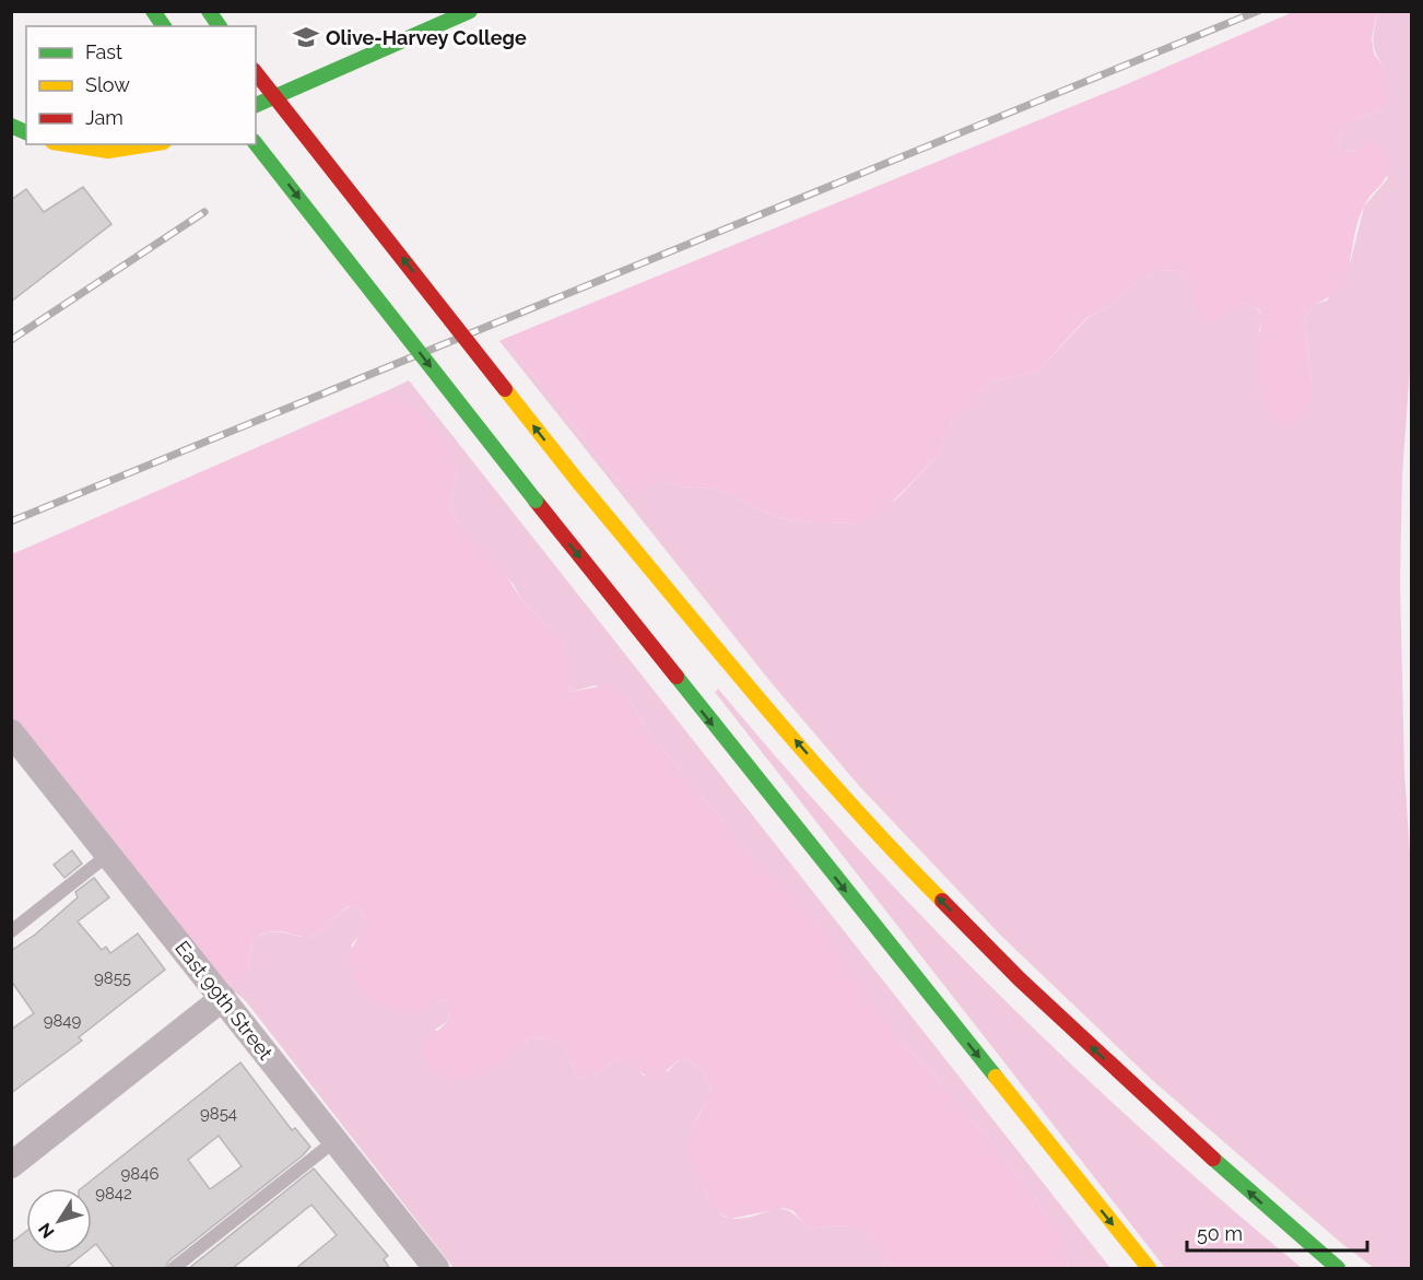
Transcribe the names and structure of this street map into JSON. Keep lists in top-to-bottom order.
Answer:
{
  "streets": {
    "street": ["East 99th Street"]
  },
  "places": {
    "school or university": ["Olive-Harvey College"]
  },
  "house_numbers": [
    "9855",
    "9849",
    "9854",
    "9846",
    "9842"
  ],
  "legend": ["Fast", "Slow", "Jam"],
  "scale_bar": "50 m",
  "north": "bottom left"
}
